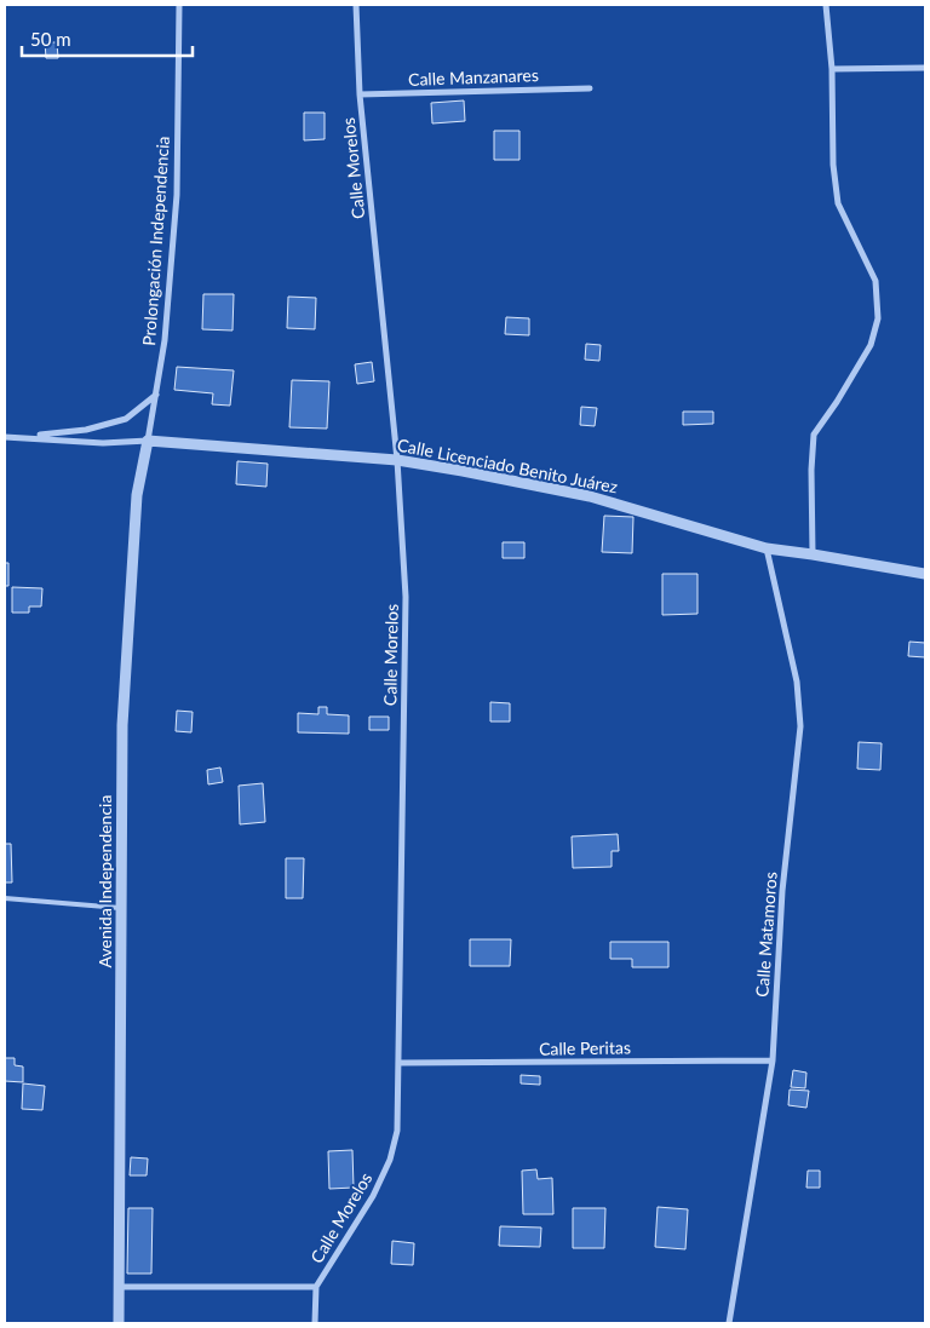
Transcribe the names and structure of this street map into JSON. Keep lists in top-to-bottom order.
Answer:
{
  "streets": {
    "street": [
      "Calle Manzanares",
      "Calle Morelos",
      "Prolongación Independencia",
      "Calle Licenciado Benito Juárez",
      "Avenida Independencia",
      "Calle Matamoros",
      "Calle Peritas"
    ]
  },
  "crossings": [
    ["Calle Manzanares", "Calle Morelos"],
    ["Calle Morelos", "Calle Licenciado Benito Juárez"],
    ["Calle Morelos", "Calle Peritas"],
    ["Prolongación Independencia", "Calle Licenciado Benito Juárez"],
    ["Prolongación Independencia", "Avenida Independencia"],
    ["Calle Licenciado Benito Juárez", "Avenida Independencia"],
    ["Calle Licenciado Benito Juárez", "Calle Matamoros"],
    ["Calle Matamoros", "Calle Peritas"]
  ],
  "scale_bar": "50 m"
}
